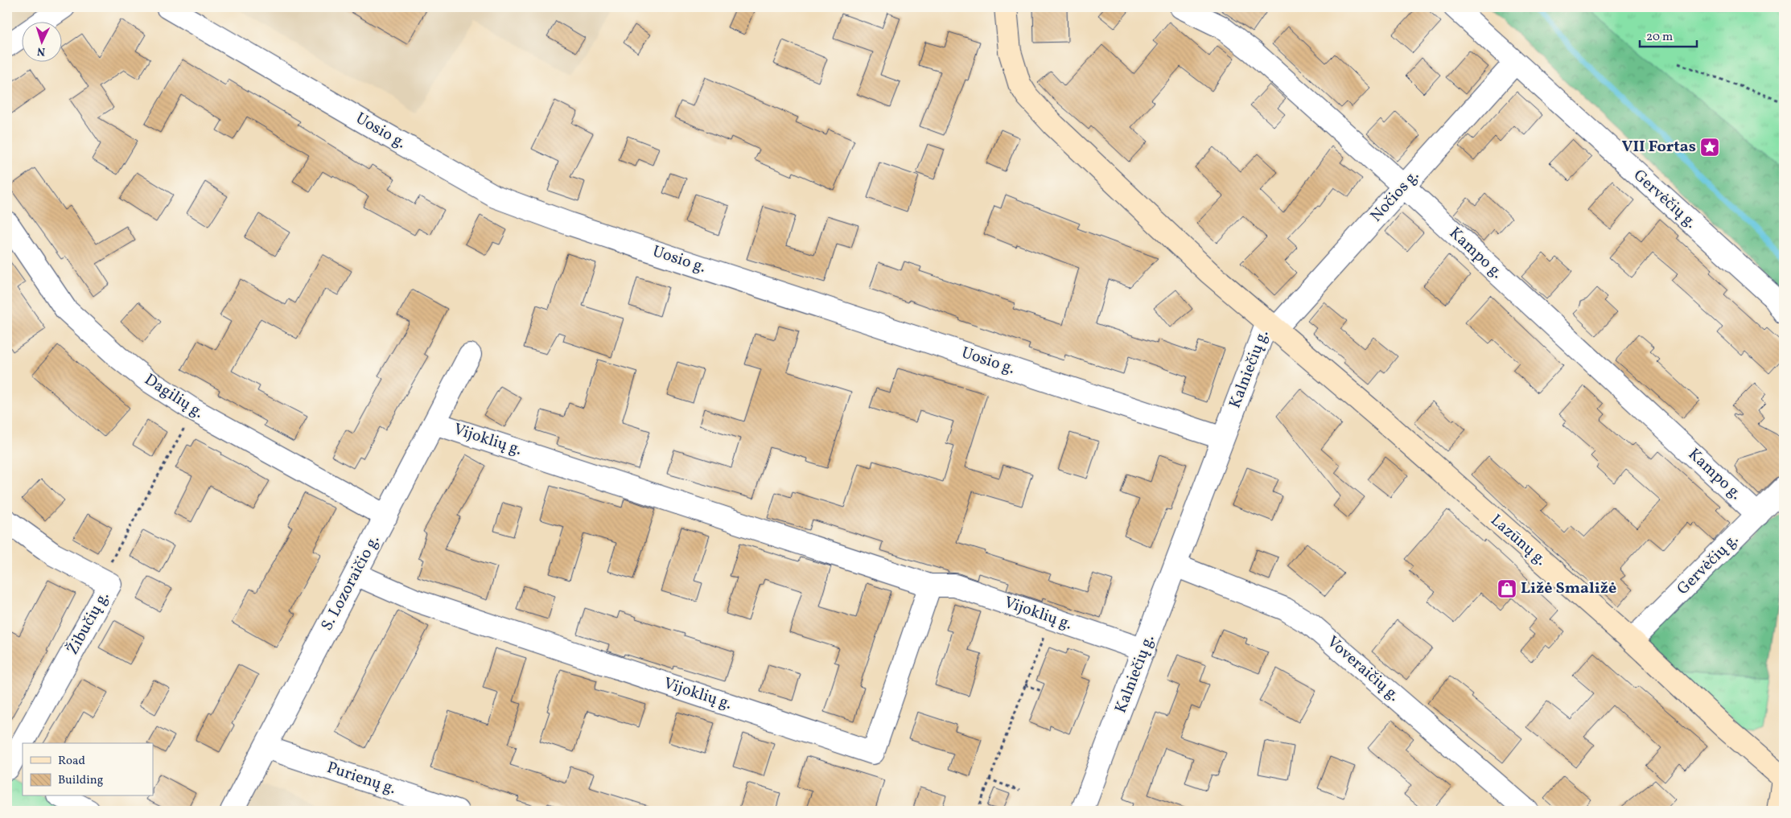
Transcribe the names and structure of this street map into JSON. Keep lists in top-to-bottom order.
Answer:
{
  "streets": {
    "street": [
      "Uosio g.",
      "Nočios g.",
      "Gervėčių g.",
      "Kampo g.",
      "Kalniečių g.",
      "Dagilių g.",
      "Vijoklių g.",
      "Lazūnų g.",
      "S. Lozoraičio g.",
      "Žibučių g.",
      "Voveraičių g.",
      "Purienų g."
    ]
  },
  "crossings": [
    ["Uosio g.", "Kalniečių g."],
    ["Nočios g.", "Gervėčių g."],
    ["Nočios g.", "Kampo g."],
    ["Nočios g.", "Kalniečių g."],
    ["Nočios g.", "Lazūnų g."],
    ["Gervėčių g.", "Kampo g."],
    ["Gervėčių g.", "Lazūnų g."],
    ["Kalniečių g.", "Vijoklių g."],
    ["Kalniečių g.", "Lazūnų g."],
    ["Kalniečių g.", "Voveraičių g."],
    ["Dagilių g.", "S. Lozoraičio g."],
    ["Vijoklių g.", "S. Lozoraičio g."],
    ["S. Lozoraičio g.", "Purienų g."]
  ],
  "places": {
    "place": ["VII Fortas"],
    "shop": ["Ližė Smaližė"]
  },
  "legend": ["Road", "Building"],
  "scale_bar": "20 m",
  "north": "bottom"
}
